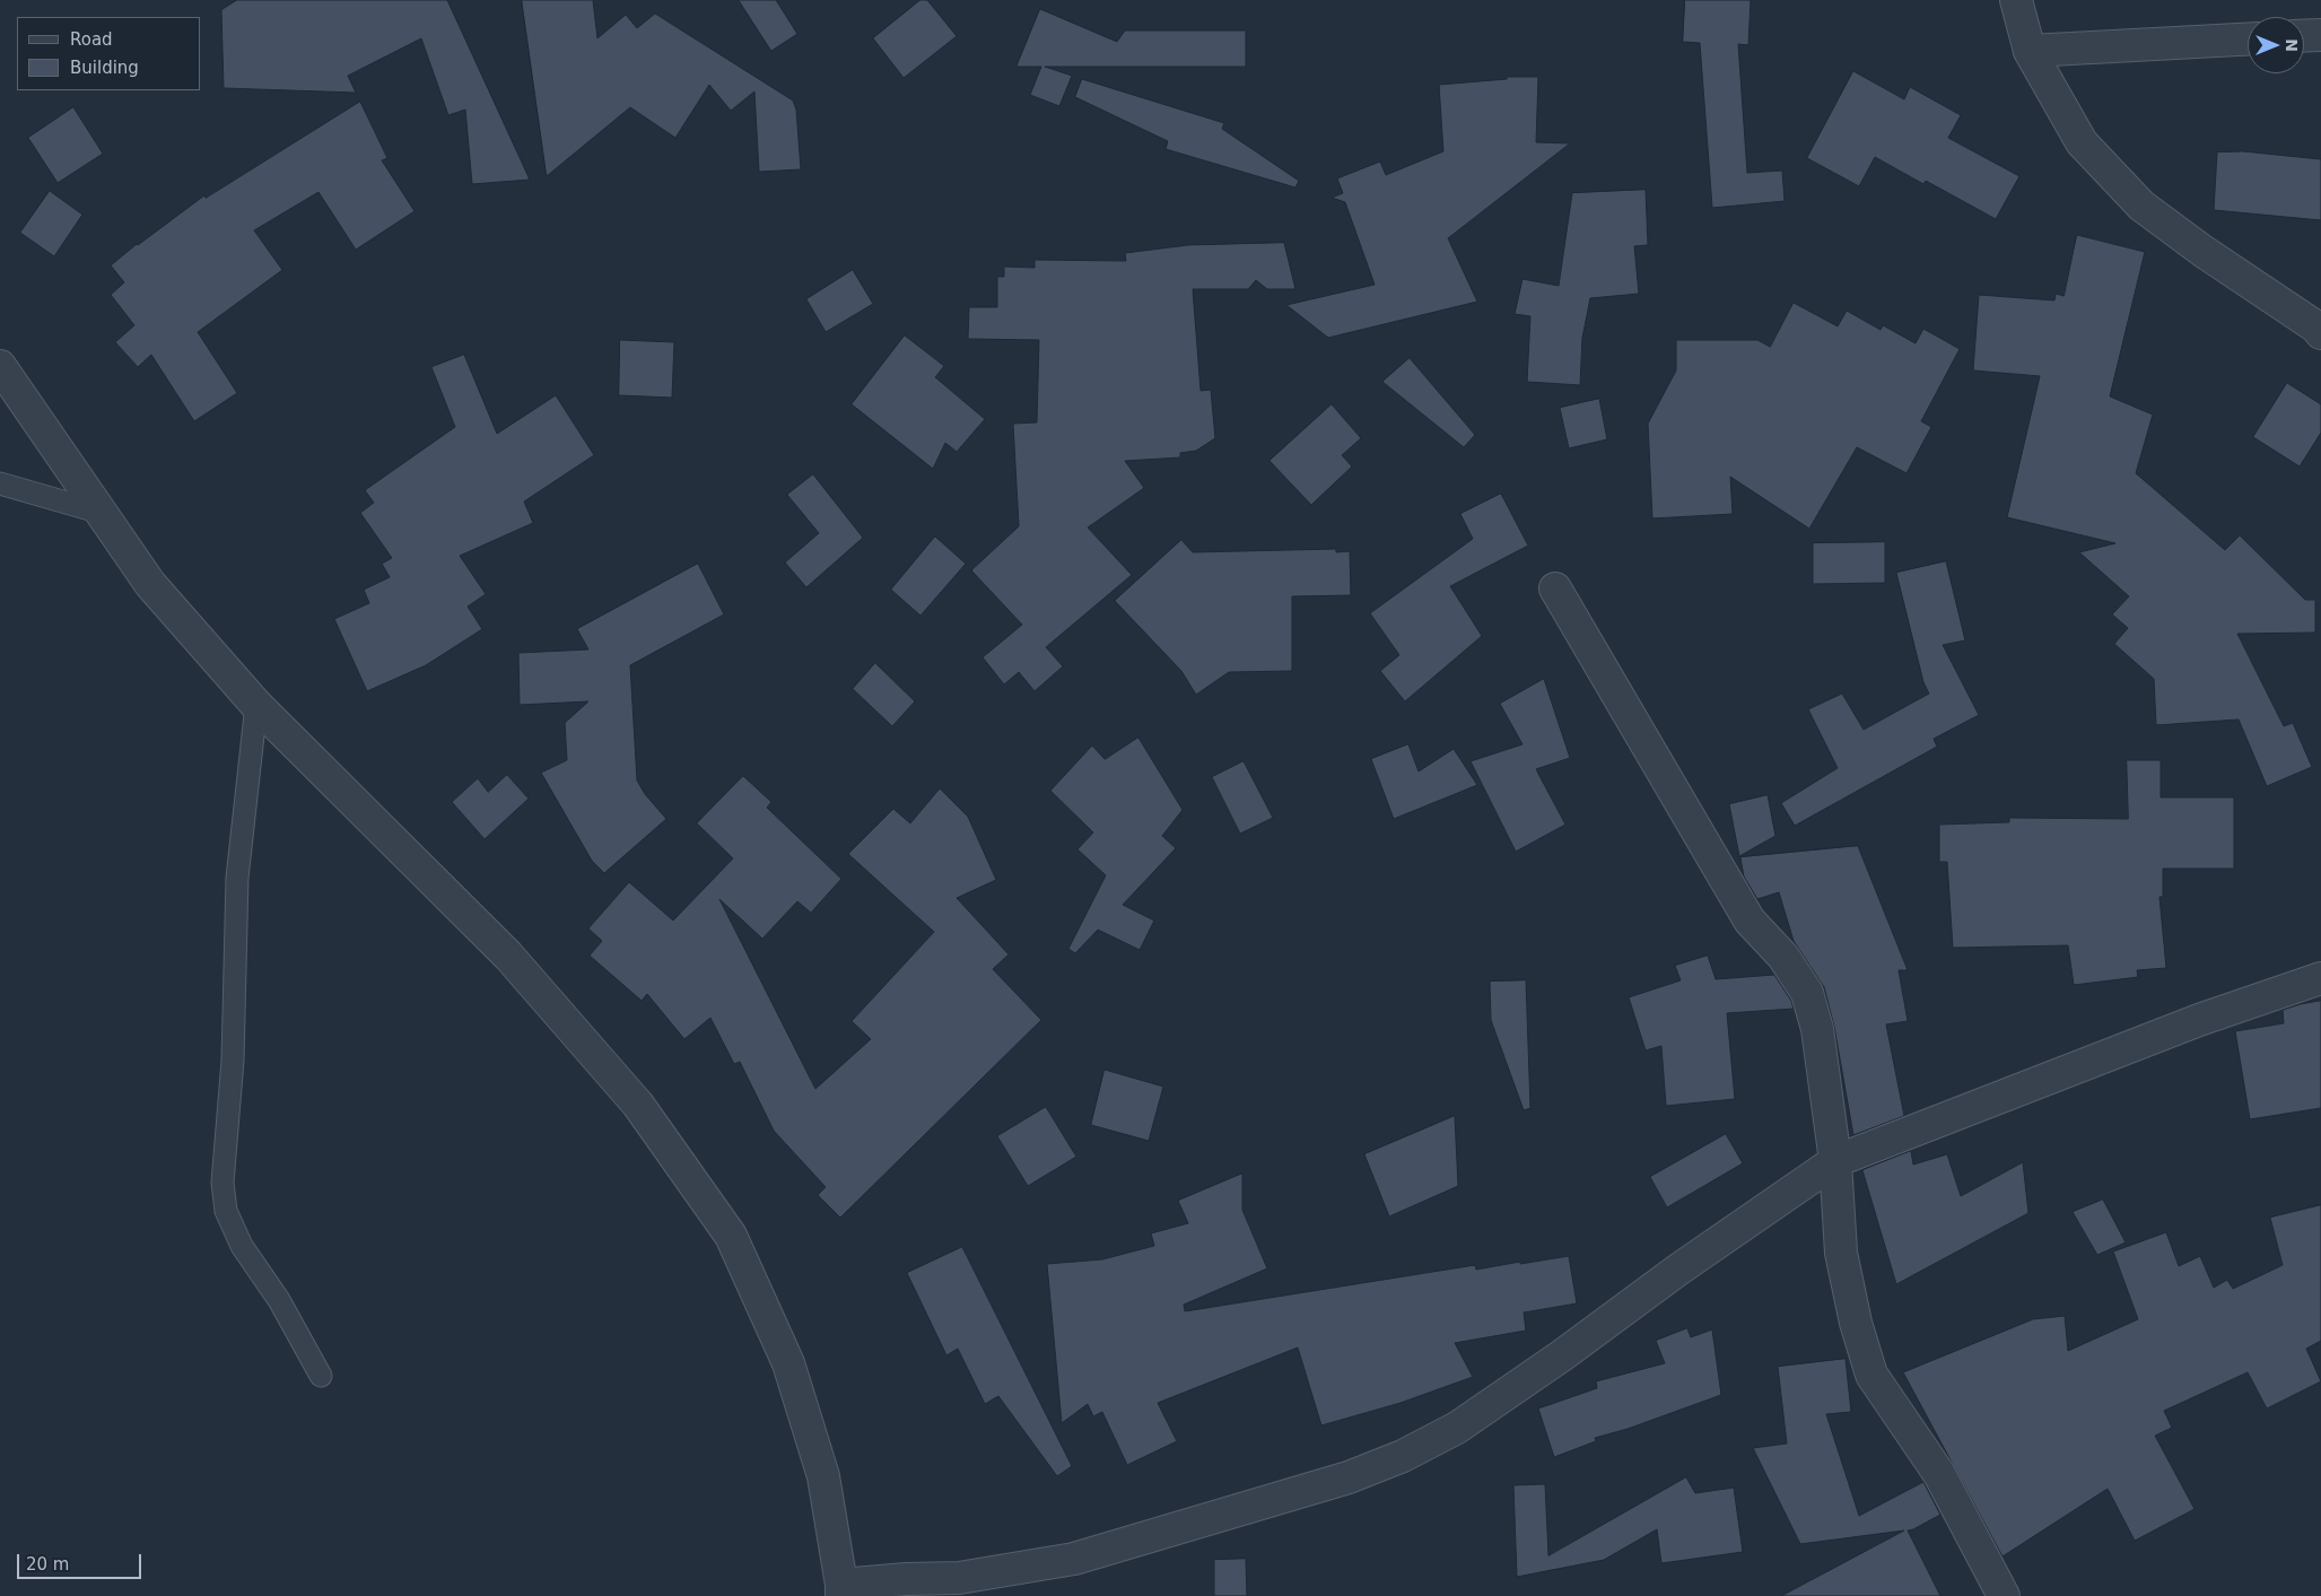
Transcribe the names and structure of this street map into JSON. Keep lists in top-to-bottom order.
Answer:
{
  "legend": ["Road", "Building"],
  "scale_bar": "20 m",
  "north": "right"
}
